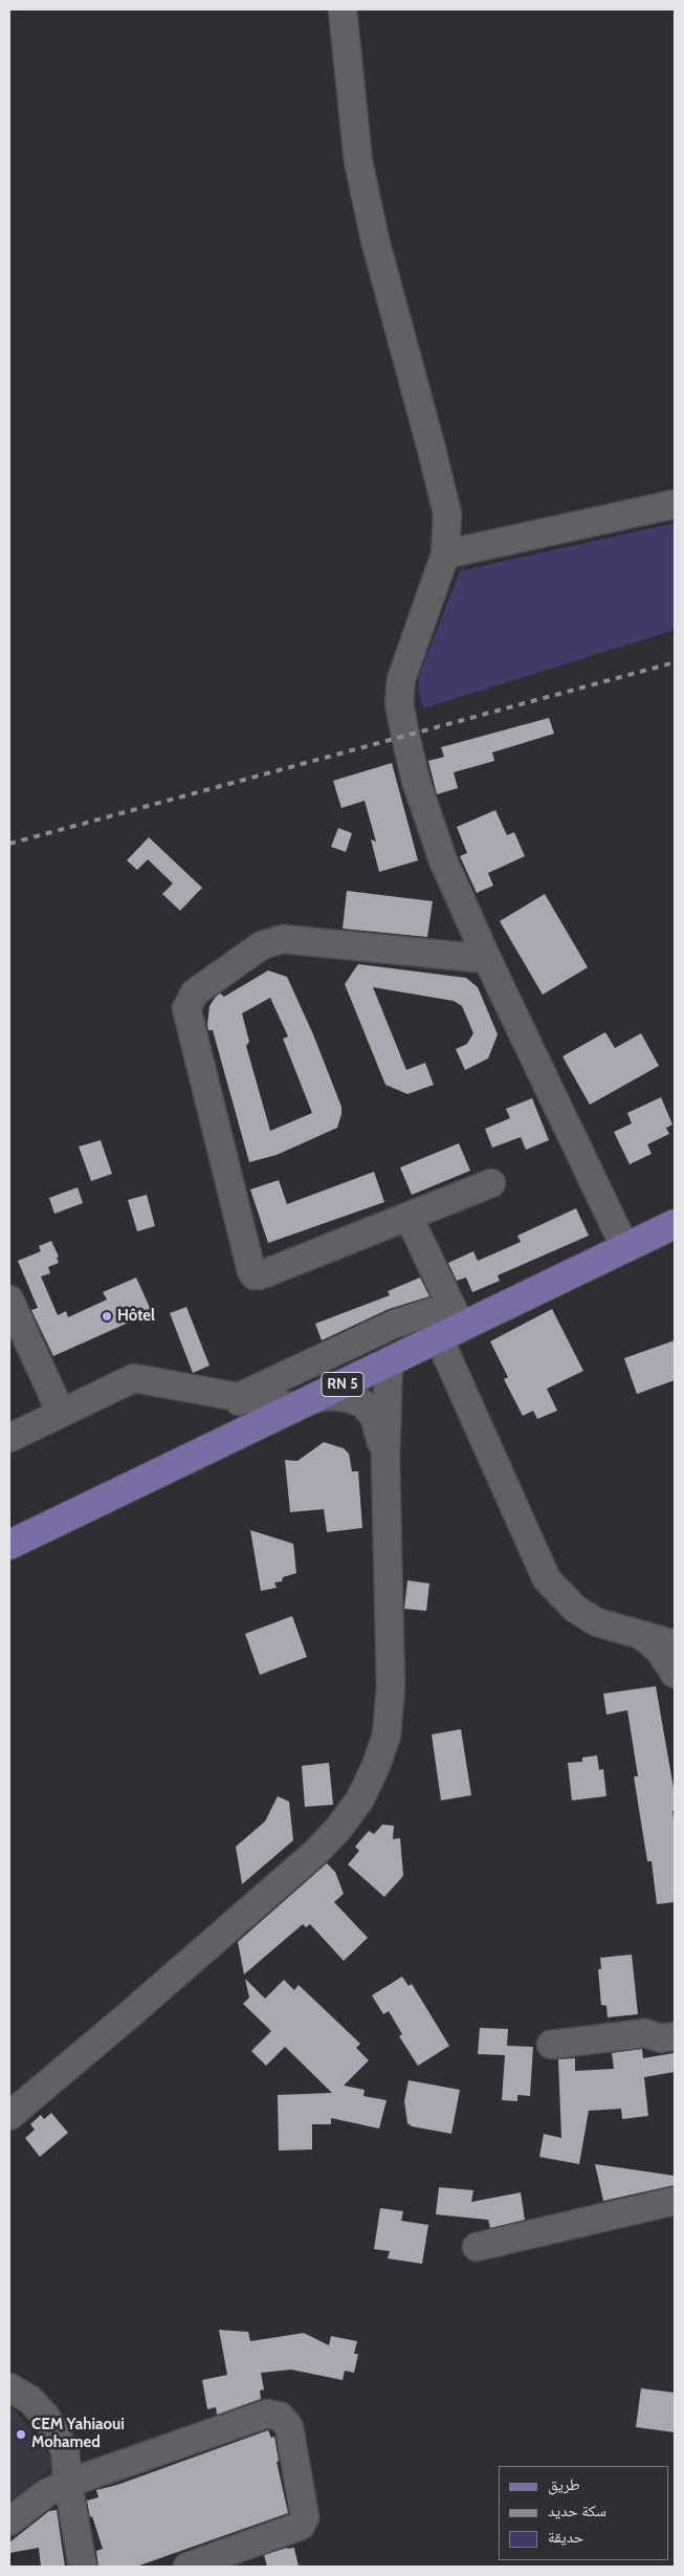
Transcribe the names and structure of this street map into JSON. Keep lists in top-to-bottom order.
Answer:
{
  "streets": {
    "main road": ["RN 5"]
  },
  "places": ["Hôtel", "CEM Yahiaoui Mohamed"],
  "legend": ["طريق", "سكة حديد", "حديقة"]
}
